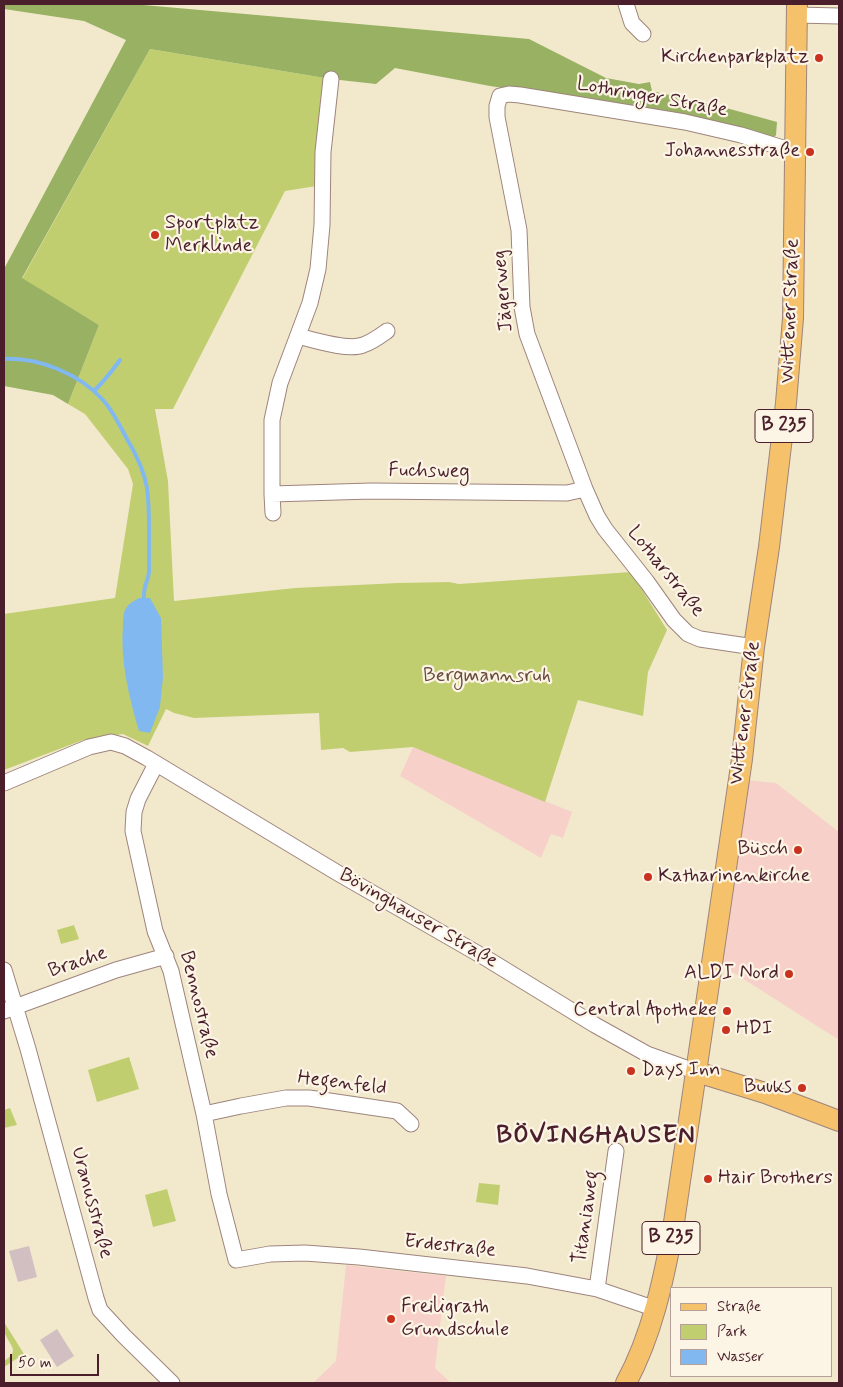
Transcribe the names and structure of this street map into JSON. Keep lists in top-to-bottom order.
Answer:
{
  "streets": {
    "main road": ["Wittener Straße", "B 235", "Bövinghauser Straße"],
    "street": [
      "Lothringer Straße",
      "Jägerweg",
      "Fuchsweg",
      "Lotharstraße",
      "Brache",
      "Bennostraße",
      "Hegenfeld",
      "Uranusstraße",
      "Titaniaweg",
      "Erdestraße"
    ]
  },
  "crossings": [
    ["Lothringer Straße", "Jägerweg"],
    ["Lothringer Straße", "Wittener Straße"],
    ["Jägerweg", "Fuchsweg"],
    ["Jägerweg", "Lotharstraße"],
    ["Wittener Straße", "B 235"],
    ["Wittener Straße", "Lotharstraße"],
    ["Wittener Straße", "Bövinghauser Straße"],
    ["B 235", "Bövinghauser Straße"],
    ["B 235", "Erdestraße"],
    ["Bövinghauser Straße", "Bennostraße"],
    ["Brache", "Bennostraße"],
    ["Brache", "Uranusstraße"],
    ["Bennostraße", "Hegenfeld"],
    ["Bennostraße", "Erdestraße"],
    ["Titaniaweg", "Erdestraße"]
  ],
  "districts": ["BÖVINGHAUSEN"],
  "parks": ["Bergmannsruh"],
  "places": [
    "Kirchenparkplatz",
    "Johannesstraße",
    "Sportplatz Merklinde",
    "Büsch",
    "Katharinenkirche",
    "ALDI Nord",
    "Central Apotheke",
    "HDI",
    "Days Inn",
    "Buuks",
    "Hair Brothers",
    "Freiligrath Grundschule"
  ],
  "legend": ["Straße", "Park", "Wasser"],
  "scale_bar": "50 m"
}
